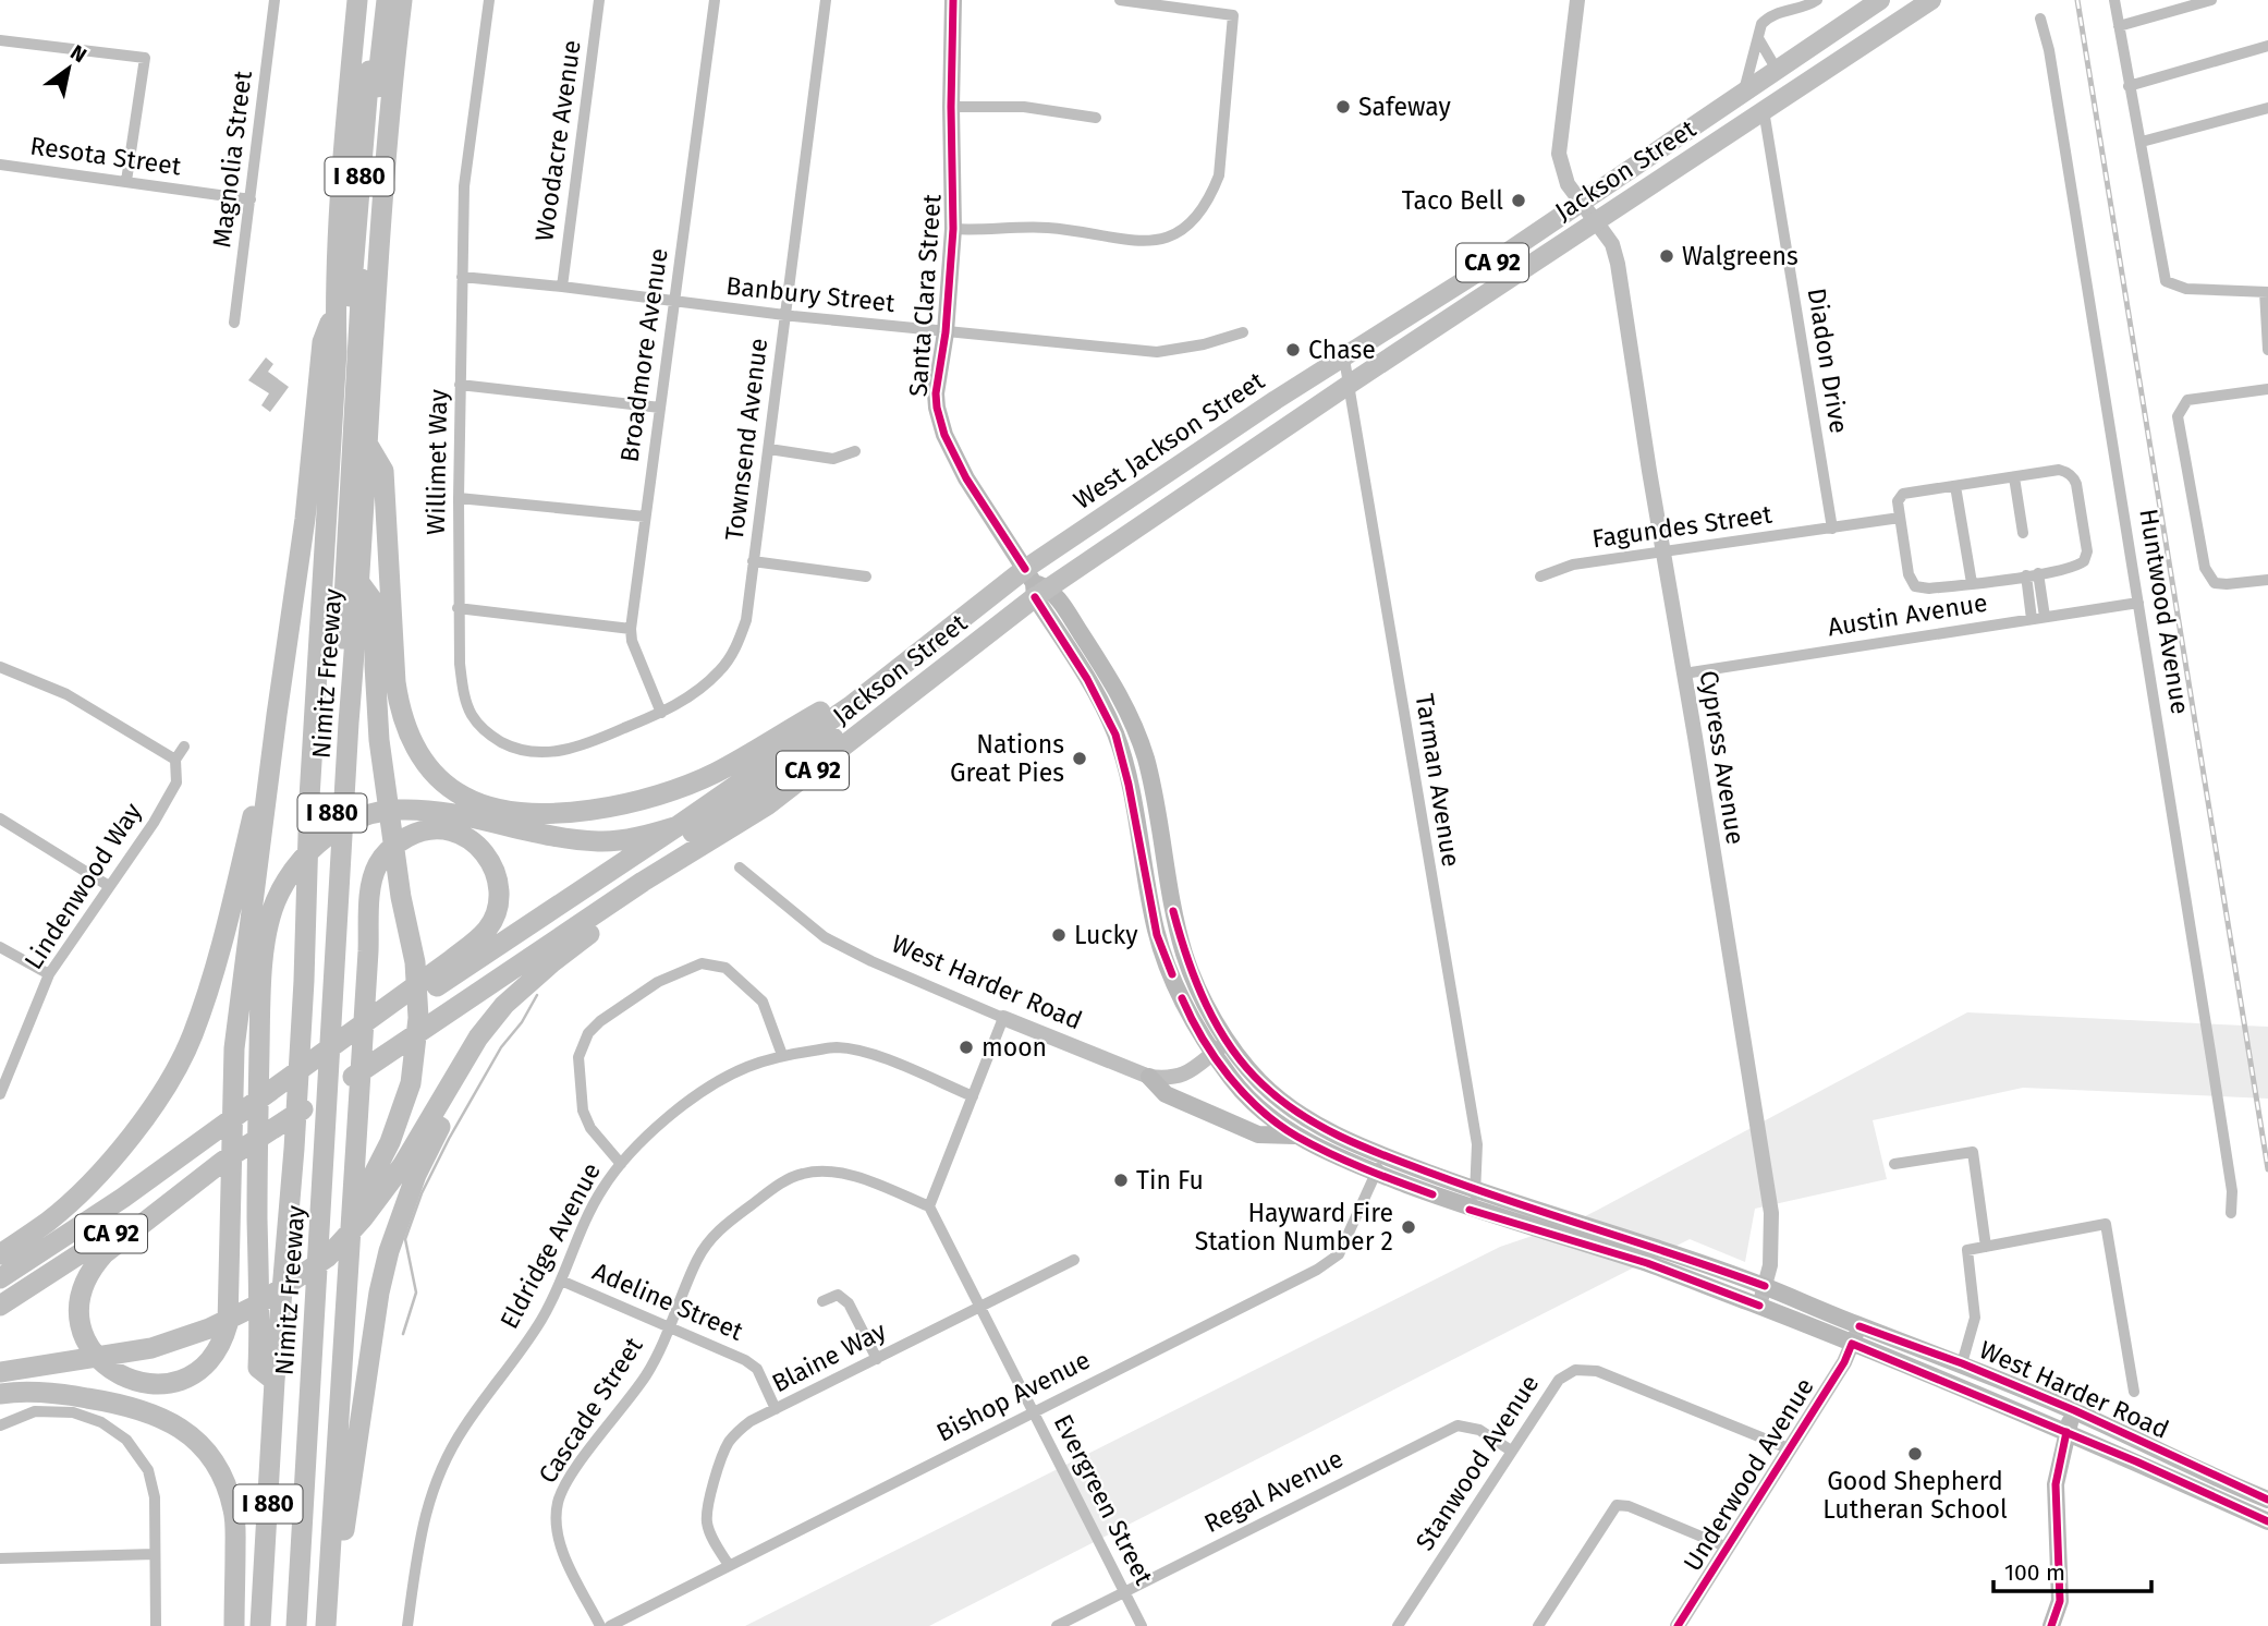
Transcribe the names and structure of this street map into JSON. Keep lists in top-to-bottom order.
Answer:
{
  "streets": {
    "highway": [
      "Jackson Street",
      "I 880",
      "CA 92",
      "Nimitz Freeway"
    ],
    "main road": ["Santa Clara Street", "West Jackson Street", "West Harder Road"],
    "street": [
      "Woodacre Avenue",
      "Resota Street",
      "Magnolia Street",
      "Banbury Street",
      "Broadmore Avenue",
      "Diadon Drive",
      "Townsend Avenue",
      "Willimet Way",
      "Fagundes Street",
      "Huntwood Avenue",
      "Austin Avenue",
      "Cypress Avenue",
      "Tarman Avenue",
      "Lindenwood Way",
      "Eldridge Avenue",
      "Adeline Street",
      "Blaine Way",
      "Bishop Avenue",
      "Cascade Street",
      "Stanwood Avenue",
      "Underwood Avenue",
      "Regal Avenue",
      "Evergreen Street"
    ]
  },
  "crossings": [
    ["Woodacre Avenue", "Banbury Street"],
    ["Resota Street", "Magnolia Street"],
    ["Jackson Street", "CA 92"],
    ["Jackson Street", "Santa Clara Street"],
    ["Jackson Street", "Diadon Drive"],
    ["Jackson Street", "West Jackson Street"],
    ["Jackson Street", "Cypress Avenue"],
    ["Jackson Street", "Tarman Avenue"],
    ["I 880", "Nimitz Freeway"],
    ["CA 92", "Santa Clara Street"],
    ["CA 92", "West Jackson Street"],
    ["CA 92", "Tarman Avenue"],
    ["Banbury Street", "Santa Clara Street"],
    ["Banbury Street", "Broadmore Avenue"],
    ["Banbury Street", "Townsend Avenue"],
    ["Banbury Street", "Willimet Way"],
    ["Santa Clara Street", "West Jackson Street"],
    ["Santa Clara Street", "West Harder Road"],
    ["Santa Clara Street", "Bishop Avenue"],
    ["Broadmore Avenue", "Townsend Avenue"],
    ["Broadmore Avenue", "Willimet Way"],
    ["Diadon Drive", "Fagundes Street"],
    ["Townsend Avenue", "Willimet Way"],
    ["West Jackson Street", "Tarman Avenue"],
    ["Fagundes Street", "Cypress Avenue"],
    ["Huntwood Avenue", "Austin Avenue"],
    ["Austin Avenue", "Cypress Avenue"],
    ["Cypress Avenue", "West Harder Road"],
    ["Tarman Avenue", "West Harder Road"],
    ["West Harder Road", "Bishop Avenue"],
    ["West Harder Road", "Underwood Avenue"],
    ["Eldridge Avenue", "Adeline Street"],
    ["Adeline Street", "Blaine Way"],
    ["Adeline Street", "Cascade Street"],
    ["Blaine Way", "Bishop Avenue"],
    ["Blaine Way", "Evergreen Street"],
    ["Bishop Avenue", "Evergreen Street"],
    ["Cascade Street", "Evergreen Street"],
    ["Stanwood Avenue", "Underwood Avenue"],
    ["Stanwood Avenue", "Regal Avenue"],
    ["Regal Avenue", "Evergreen Street"]
  ],
  "places": [
    "Safeway",
    "Taco Bell",
    "Walgreens",
    "Chase",
    "Nations Great Pies",
    "Lucky",
    "moon",
    "Tin Fu",
    "Hayward Fire Station Number 2",
    "Good Shepherd Lutheran School"
  ],
  "scale_bar": "100 m",
  "north": "top right"
}
